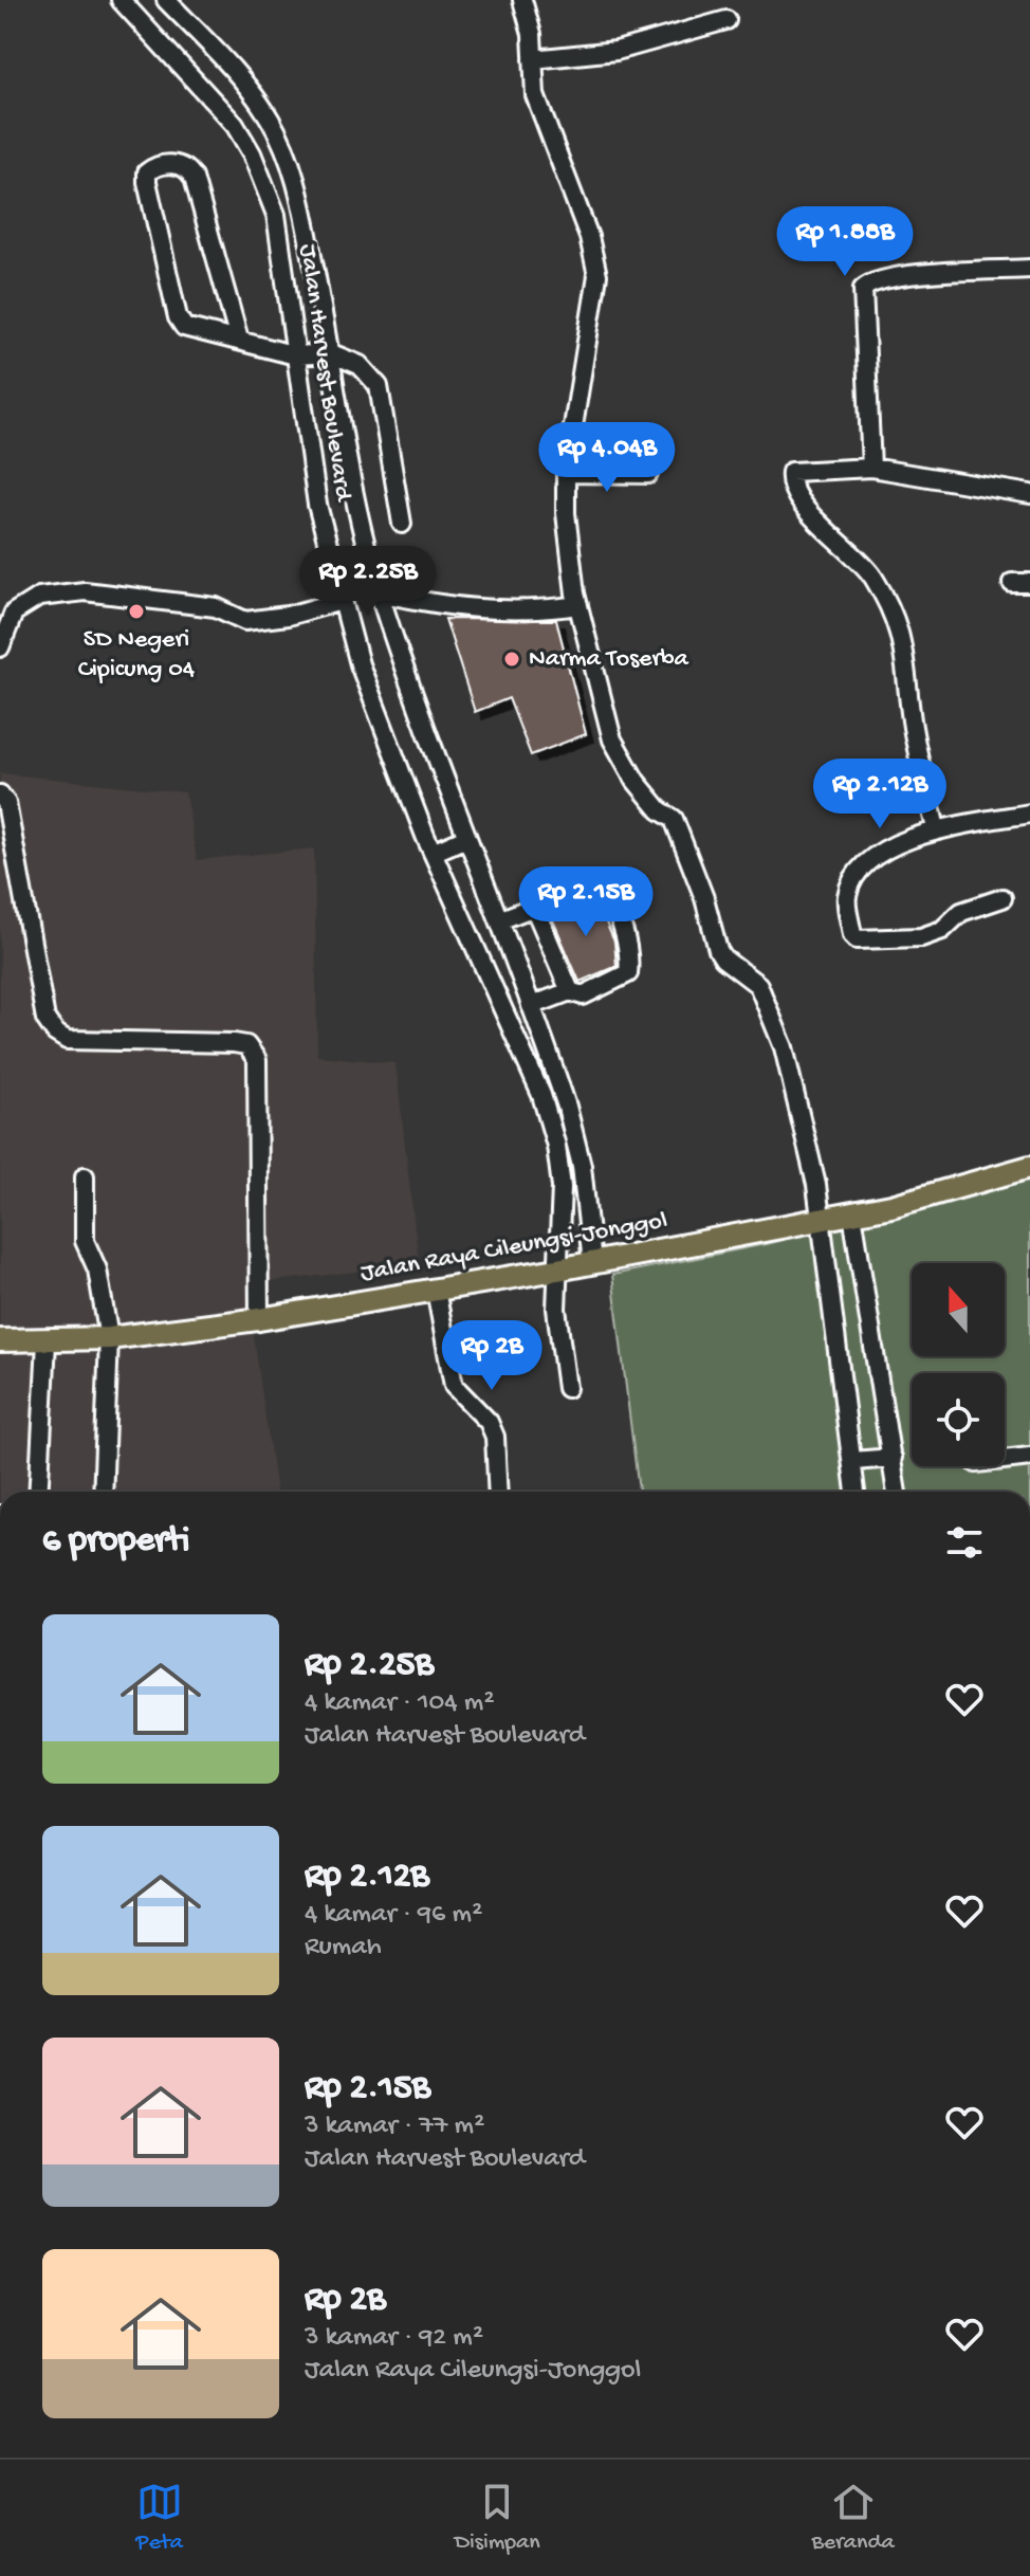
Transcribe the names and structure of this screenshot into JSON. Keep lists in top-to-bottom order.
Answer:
{
  "streets": {
    "main road": ["Jalan Raya Cileungsi-Jonggol"],
    "street": ["Jalan Harvest Boulevard"]
  },
  "crossings": [
    ["Jalan Harvest Boulevard", "Jalan Raya Cileungsi-Jonggol"]
  ],
  "places": ["SD Negeri Cipicung 04", "Narma Toserba"],
  "north": "top",
  "page": {
    "price": [
      "Rp 1.88B",
      "Rp 4.04B",
      "Rp 2.25B",
      "Rp 2.12B",
      "Rp 2.15B",
      "Rp 2B"
    ],
    "heading": "6 properti",
    "list": [
      {
        "name": "Rp 2.25B",
        "note": "4 kamar · 104 m² · Jalan Harvest Boulevard"
      },
      {
        "name": "Rp 2.12B",
        "note": "4 kamar · 96 m² · Rumah"
      },
      {
        "name": "Rp 2.15B",
        "note": "3 kamar · 77 m² · Jalan Harvest Boulevard"
      },
      {
        "name": "Rp 2B",
        "note": "3 kamar · 92 m² · Jalan Raya Cileungsi-Jonggol"
      }
    ],
    "tabs": ["Peta", "Disimpan", "Beranda"]
  }
}
